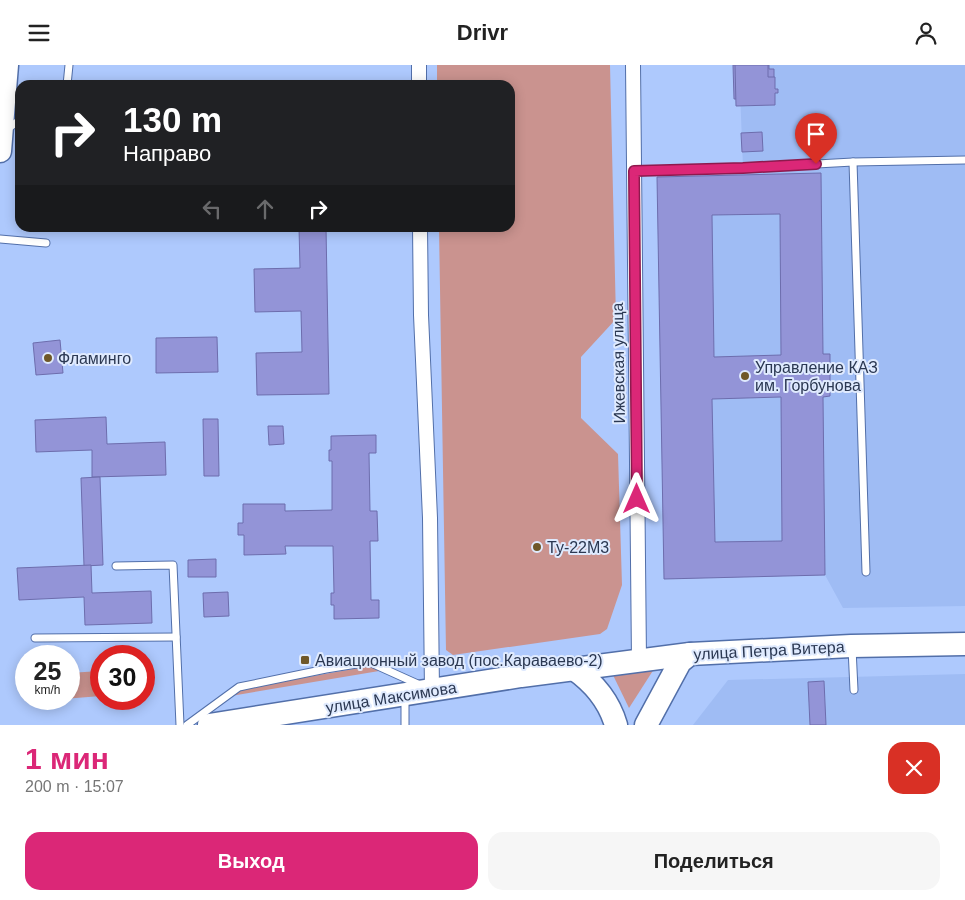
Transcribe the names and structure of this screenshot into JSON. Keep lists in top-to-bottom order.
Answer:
{
  "streets": {
    "main road": ["улица Петра Витера", "улица Максимова"],
    "street": ["Ижевская улица"]
  },
  "crossings": [
    ["Ижевская улица", "улица Петра Витера"],
    ["улица Петра Витера", "улица Максимова"]
  ],
  "places": {
    "other": ["Фламинго", "Управление КАЗ им. Горбунова", "Ту-22М3"],
    "transit": ["Авиационный завод (пос.Караваево-2)"]
  },
  "page": {
    "header": "Drivr",
    "turn": ["130 m", "Направо"],
    "speed": "25 km/h",
    "limit": "30",
    "heading": ["1 мин", "200 m · 15:07"],
    "buttons": ["Выход", "Поделиться"]
  }
}
